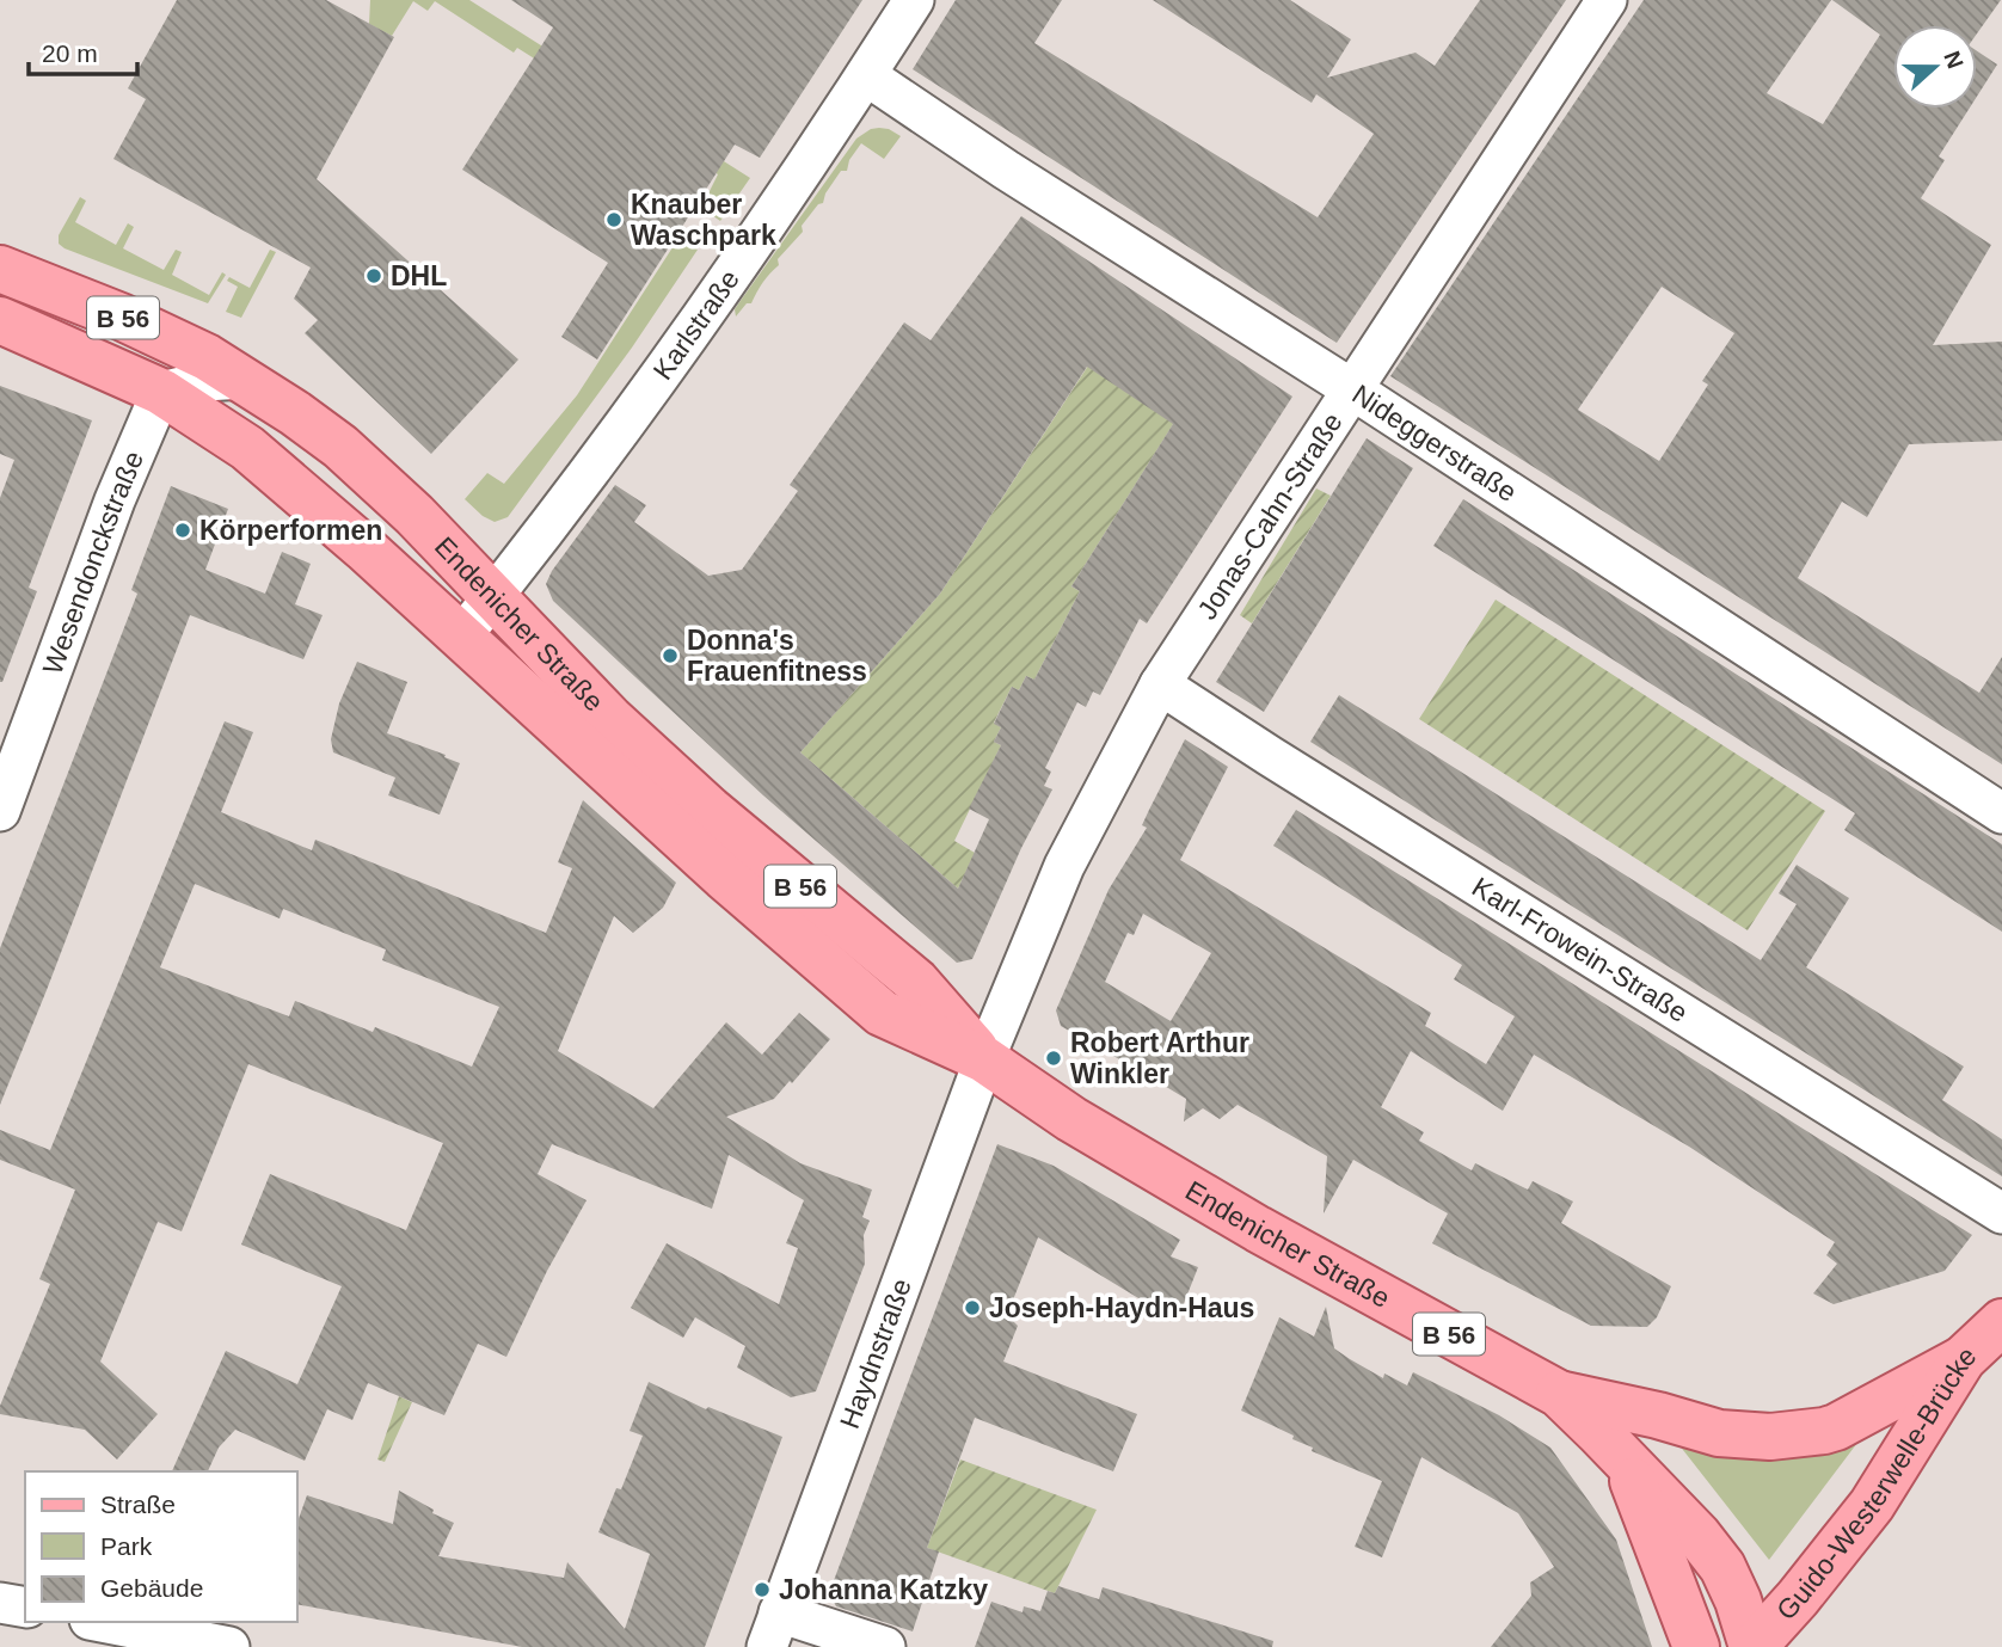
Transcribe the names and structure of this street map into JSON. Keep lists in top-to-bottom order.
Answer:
{
  "streets": {
    "main road": ["B 56", "Endenicher Straße", "Guido-Westerwelle-Brücke"],
    "street": [
      "Karlstraße",
      "Nideggerstraße",
      "Jonas-Cahn-Straße",
      "Wesendonckstraße",
      "Karl-Frowein-Straße",
      "Haydnstraße"
    ]
  },
  "crossings": [
    ["B 56", "Endenicher Straße"],
    ["B 56", "Guido-Westerwelle-Brücke"],
    ["Karlstraße", "Nideggerstraße"],
    ["Karlstraße", "Endenicher Straße"],
    ["Nideggerstraße", "Jonas-Cahn-Straße"],
    ["Jonas-Cahn-Straße", "Endenicher Straße"],
    ["Jonas-Cahn-Straße", "Karl-Frowein-Straße"],
    ["Jonas-Cahn-Straße", "Haydnstraße"],
    ["Wesendonckstraße", "Endenicher Straße"],
    ["Endenicher Straße", "Haydnstraße"],
    ["Endenicher Straße", "Guido-Westerwelle-Brücke"]
  ],
  "places": [
    "Knauber Waschpark",
    "DHL",
    "Körperformen",
    "Donna's Frauenfitness",
    "Robert Arthur Winkler",
    "Joseph-Haydn-Haus",
    "Johanna Katzky"
  ],
  "legend": ["Straße", "Park", "Gebäude"],
  "scale_bar": "20 m",
  "north": "right"
}
